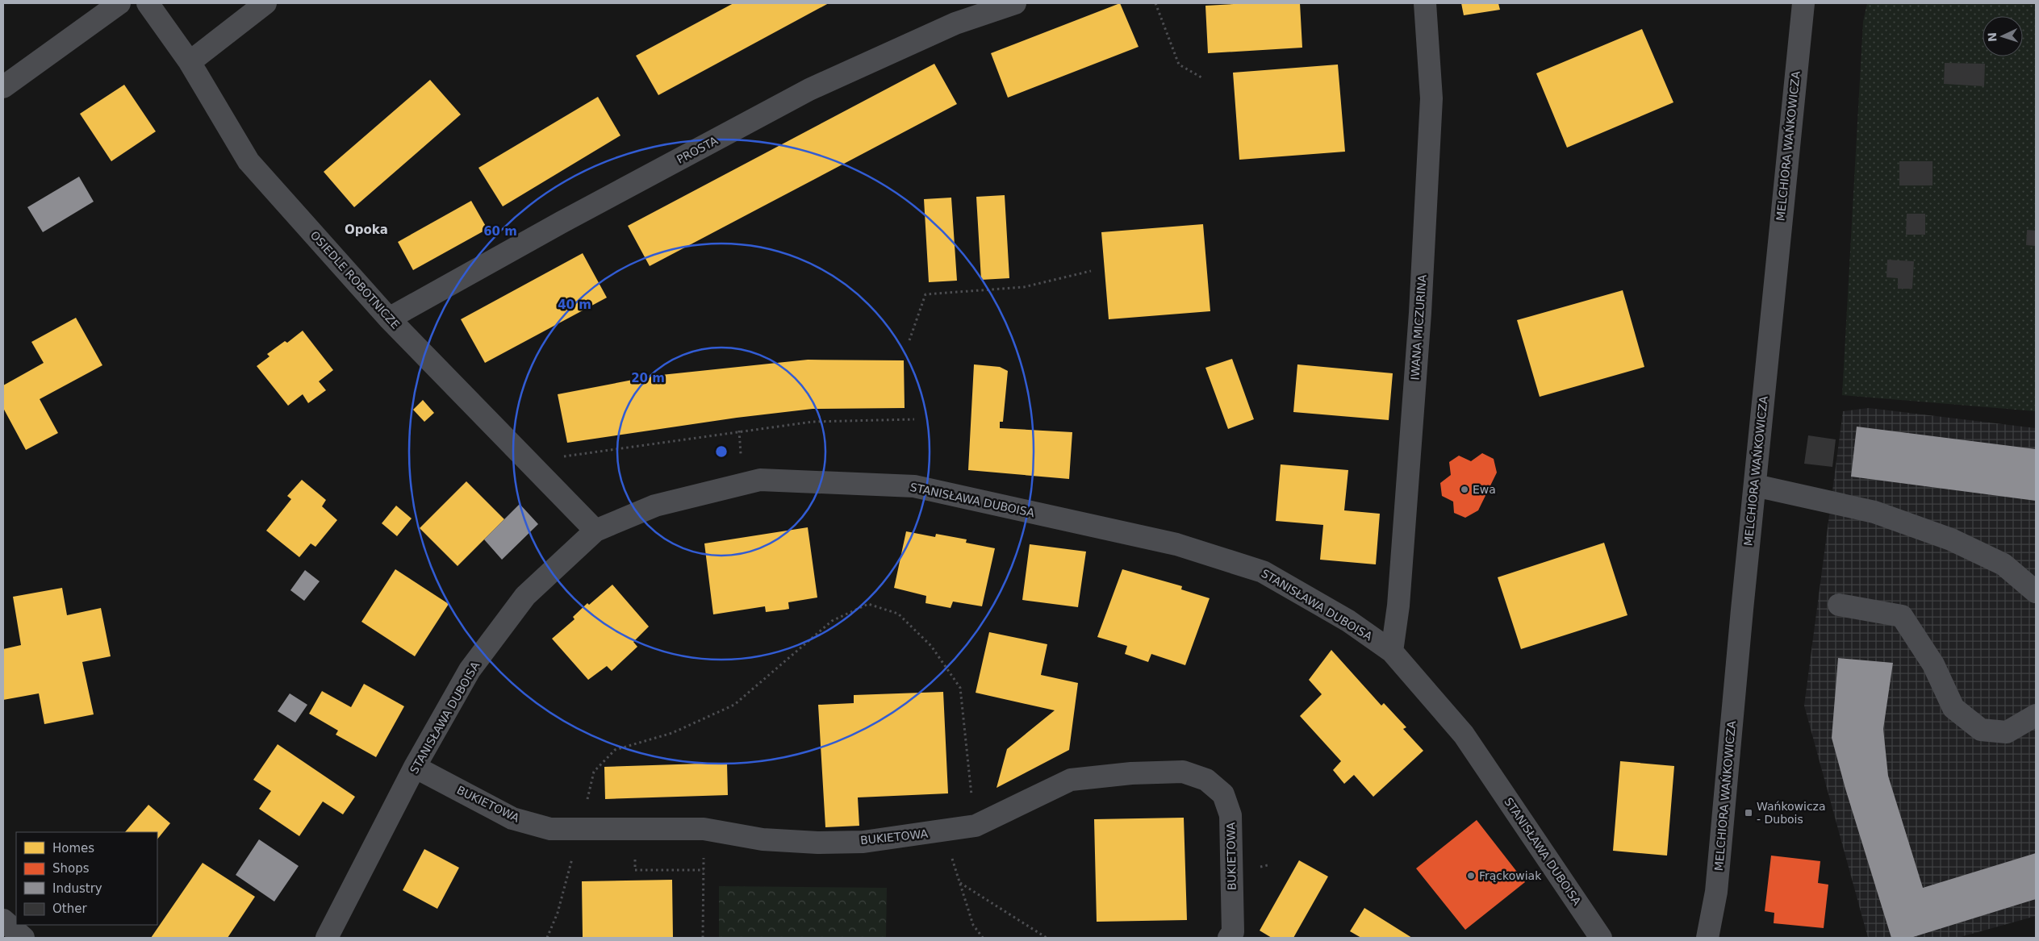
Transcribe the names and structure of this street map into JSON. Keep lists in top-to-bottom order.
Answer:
{
  "streets": {
    "street": [
      "MELCHIORA WAŃKOWICZA",
      "PROSTA",
      "OSIEDLE ROBOTNICZE",
      "IWANA MICZURINA",
      "STANISŁAWA DUBOISA",
      "BUKIETOWA"
    ]
  },
  "crossings": [
    ["PROSTA", "OSIEDLE ROBOTNICZE"],
    ["OSIEDLE ROBOTNICZE", "STANISŁAWA DUBOISA"],
    ["IWANA MICZURINA", "STANISŁAWA DUBOISA"],
    ["STANISŁAWA DUBOISA", "BUKIETOWA"]
  ],
  "districts": ["Opoka"],
  "places": {
    "other": ["Ewa", "Frąckowiak"],
    "transit": ["Wańkowicza - Dubois"]
  },
  "legend": [
    "Homes",
    "Shops",
    "Industry",
    "Other"
  ],
  "north": "left",
  "rings": ["60 m", "40 m", "20 m"]
}
